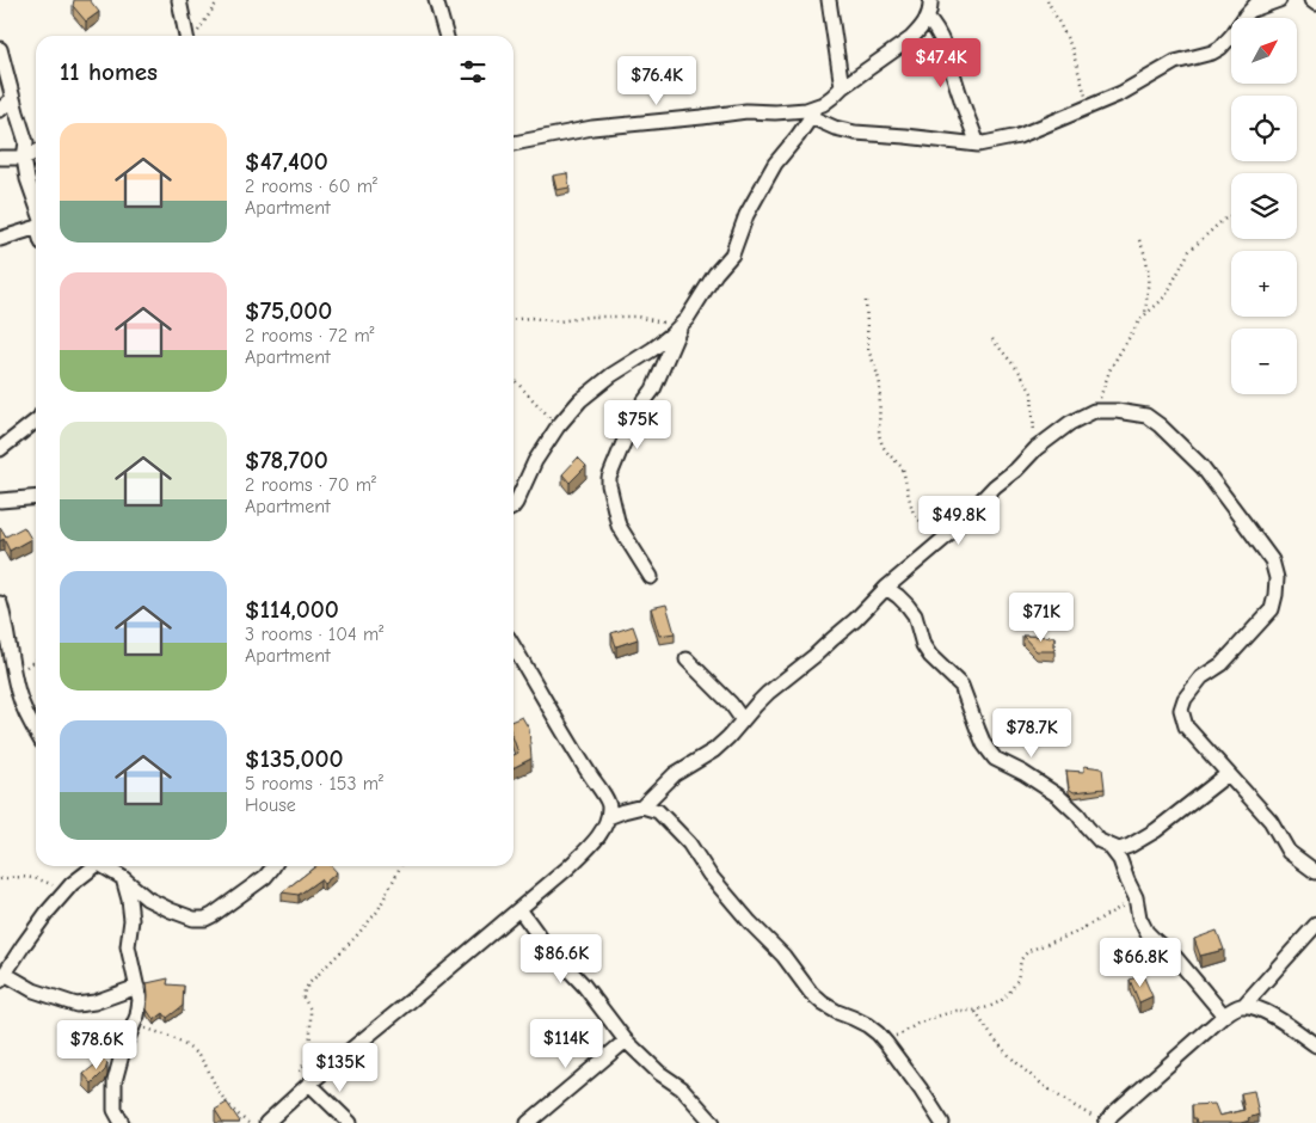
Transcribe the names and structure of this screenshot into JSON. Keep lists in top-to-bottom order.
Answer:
{
  "north": "top right",
  "page": {
    "map_buttons": ["+", "−"],
    "heading": "11 homes",
    "price": [
      "$47.4K",
      "$76.4K",
      "$75K",
      "$49.8K",
      "$71K",
      "$78.7K",
      "$86.6K",
      "$66.8K",
      "$114K",
      "$78.6K",
      "$135K"
    ],
    "list": [
      {
        "name": "$47,400",
        "note": "2 rooms · 60 m² · Apartment"
      },
      {
        "name": "$75,000",
        "note": "2 rooms · 72 m² · Apartment"
      },
      {
        "name": "$78,700",
        "note": "2 rooms · 70 m² · Apartment"
      },
      {
        "name": "$114,000",
        "note": "3 rooms · 104 m² · Apartment"
      },
      {
        "name": "$135,000",
        "note": "5 rooms · 153 m² · House"
      }
    ]
  }
}
